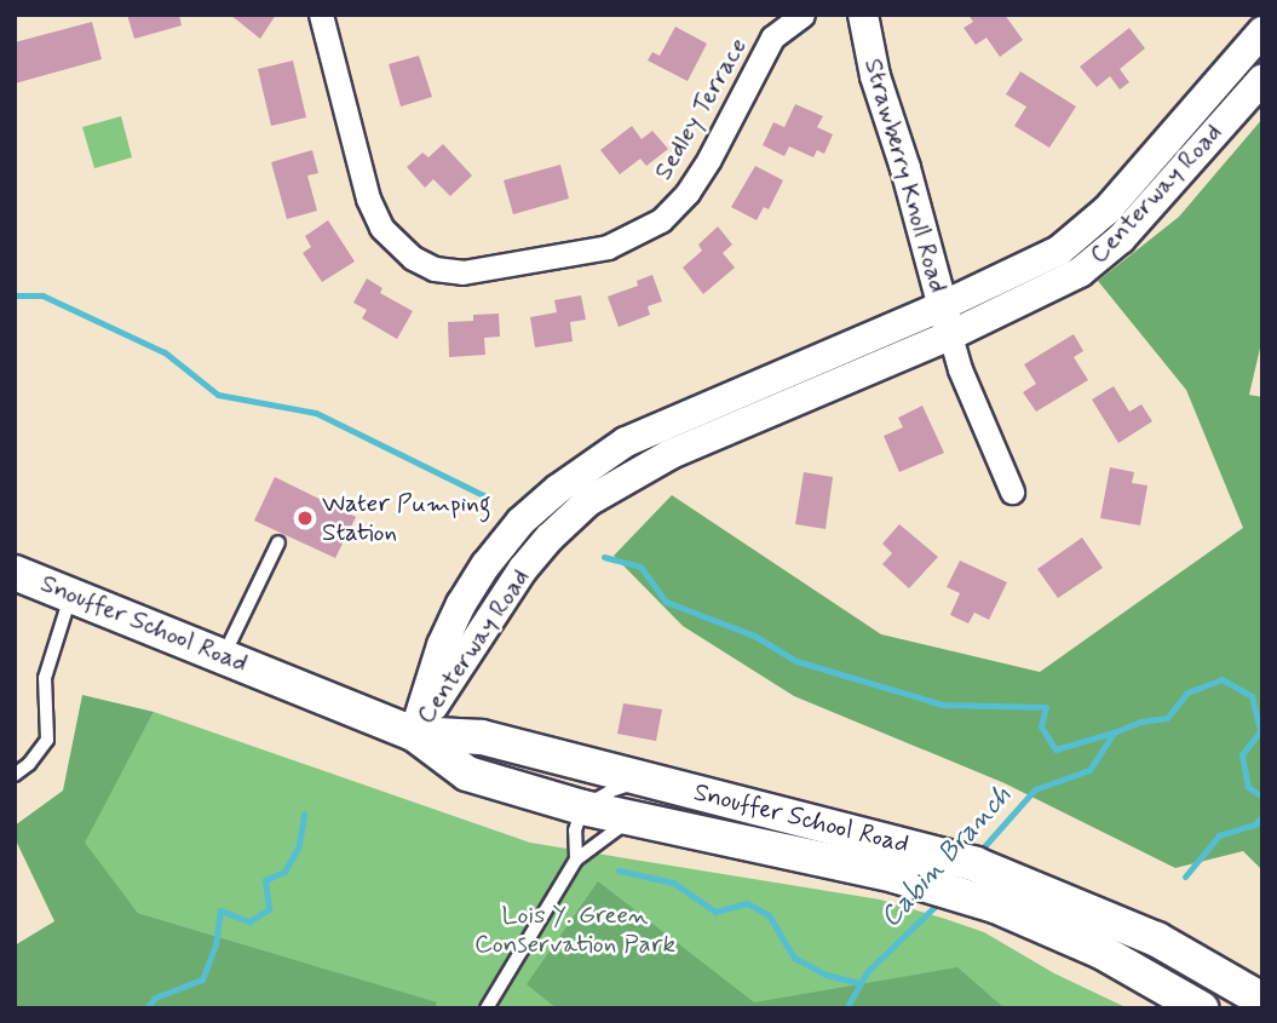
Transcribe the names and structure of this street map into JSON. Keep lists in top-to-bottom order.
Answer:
{
  "streets": {
    "main road": ["Snouffer School Road"],
    "street": ["Sedley Terrace", "Strawberry Knoll Road", "Centerway Road"]
  },
  "crossings": [
    ["Strawberry Knoll Road", "Centerway Road"],
    ["Centerway Road", "Snouffer School Road"]
  ],
  "water": ["Cabin Branch"],
  "parks": ["Lois Y. Green Conservation Park"],
  "places": ["Water Pumping Station"]
}
